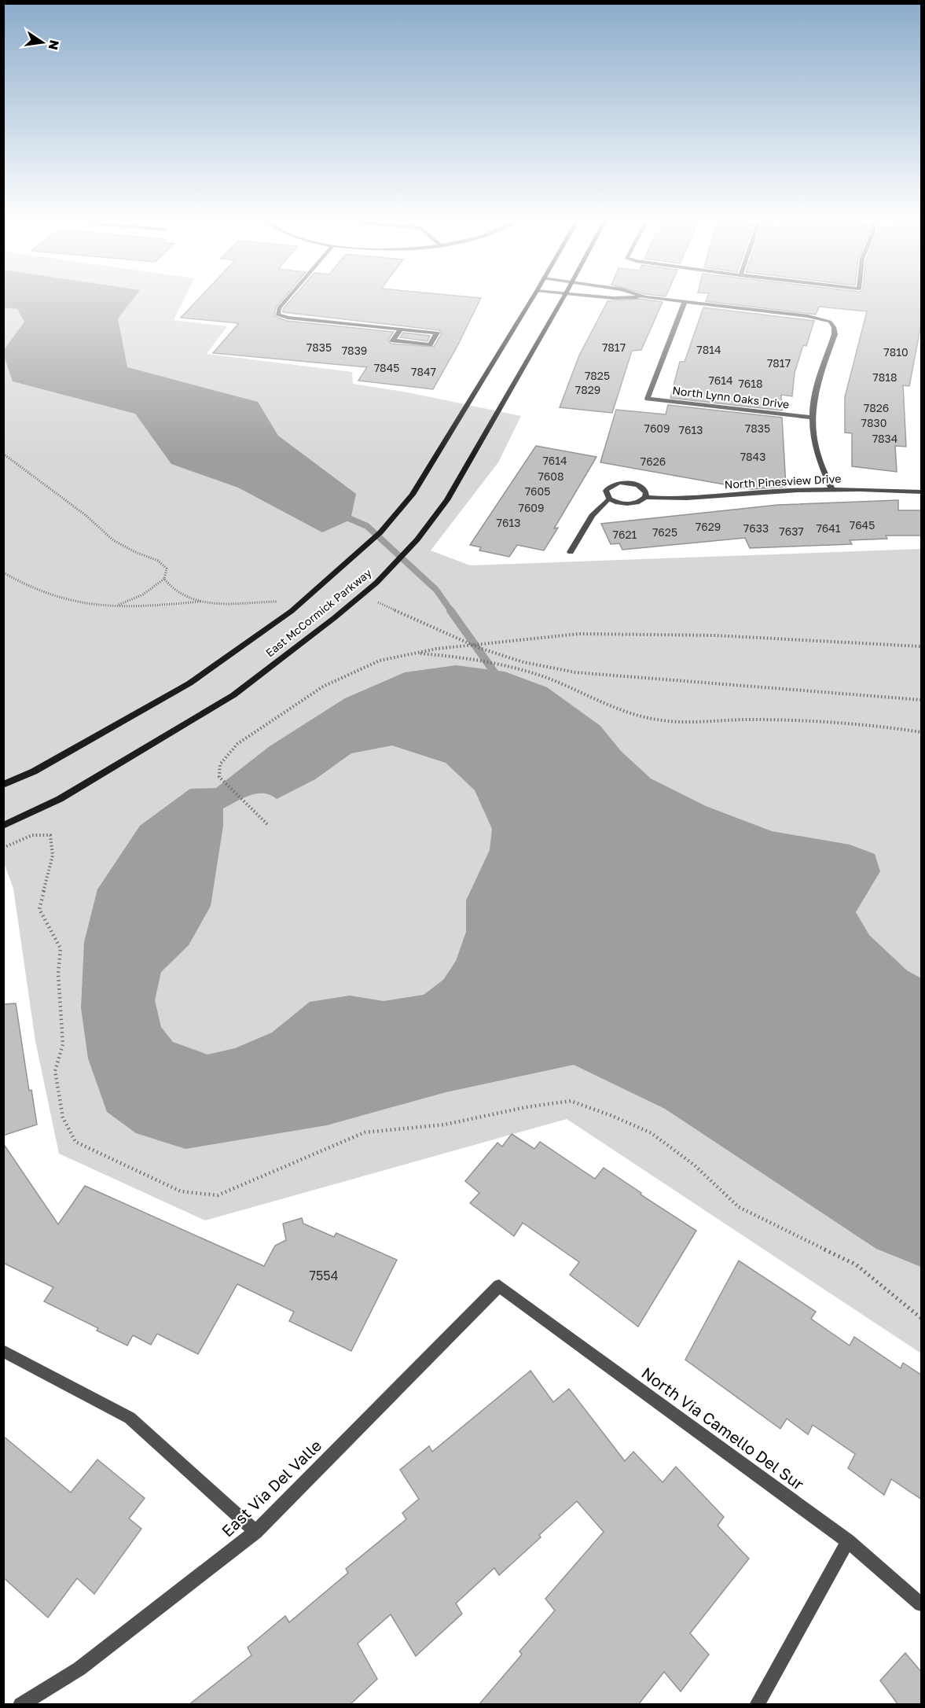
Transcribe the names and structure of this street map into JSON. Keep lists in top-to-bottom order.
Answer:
{
  "streets": {
    "main road": ["East McCormick Parkway"],
    "street": [
      "North Lynn Oaks Drive",
      "North Pinesview Drive",
      "North Via Camello Del Sur",
      "East Via Del Valle"
    ]
  },
  "crossings": [
    ["North Via Camello Del Sur", "East Via Del Valle"]
  ],
  "house_numbers": [
    "7835",
    "7817",
    "7814",
    "7839",
    "7810",
    "7817",
    "7845",
    "7847",
    "7825",
    "7818",
    "7614",
    "7618",
    "7829",
    "7826",
    "7830",
    "7609",
    "7835",
    "7613",
    "7834",
    "7843",
    "7614",
    "7626",
    "7608",
    "7605",
    "7609",
    "7613",
    "7645",
    "7629",
    "7633",
    "7641",
    "7637",
    "7625",
    "7621",
    "7554"
  ],
  "north": "right"
}
